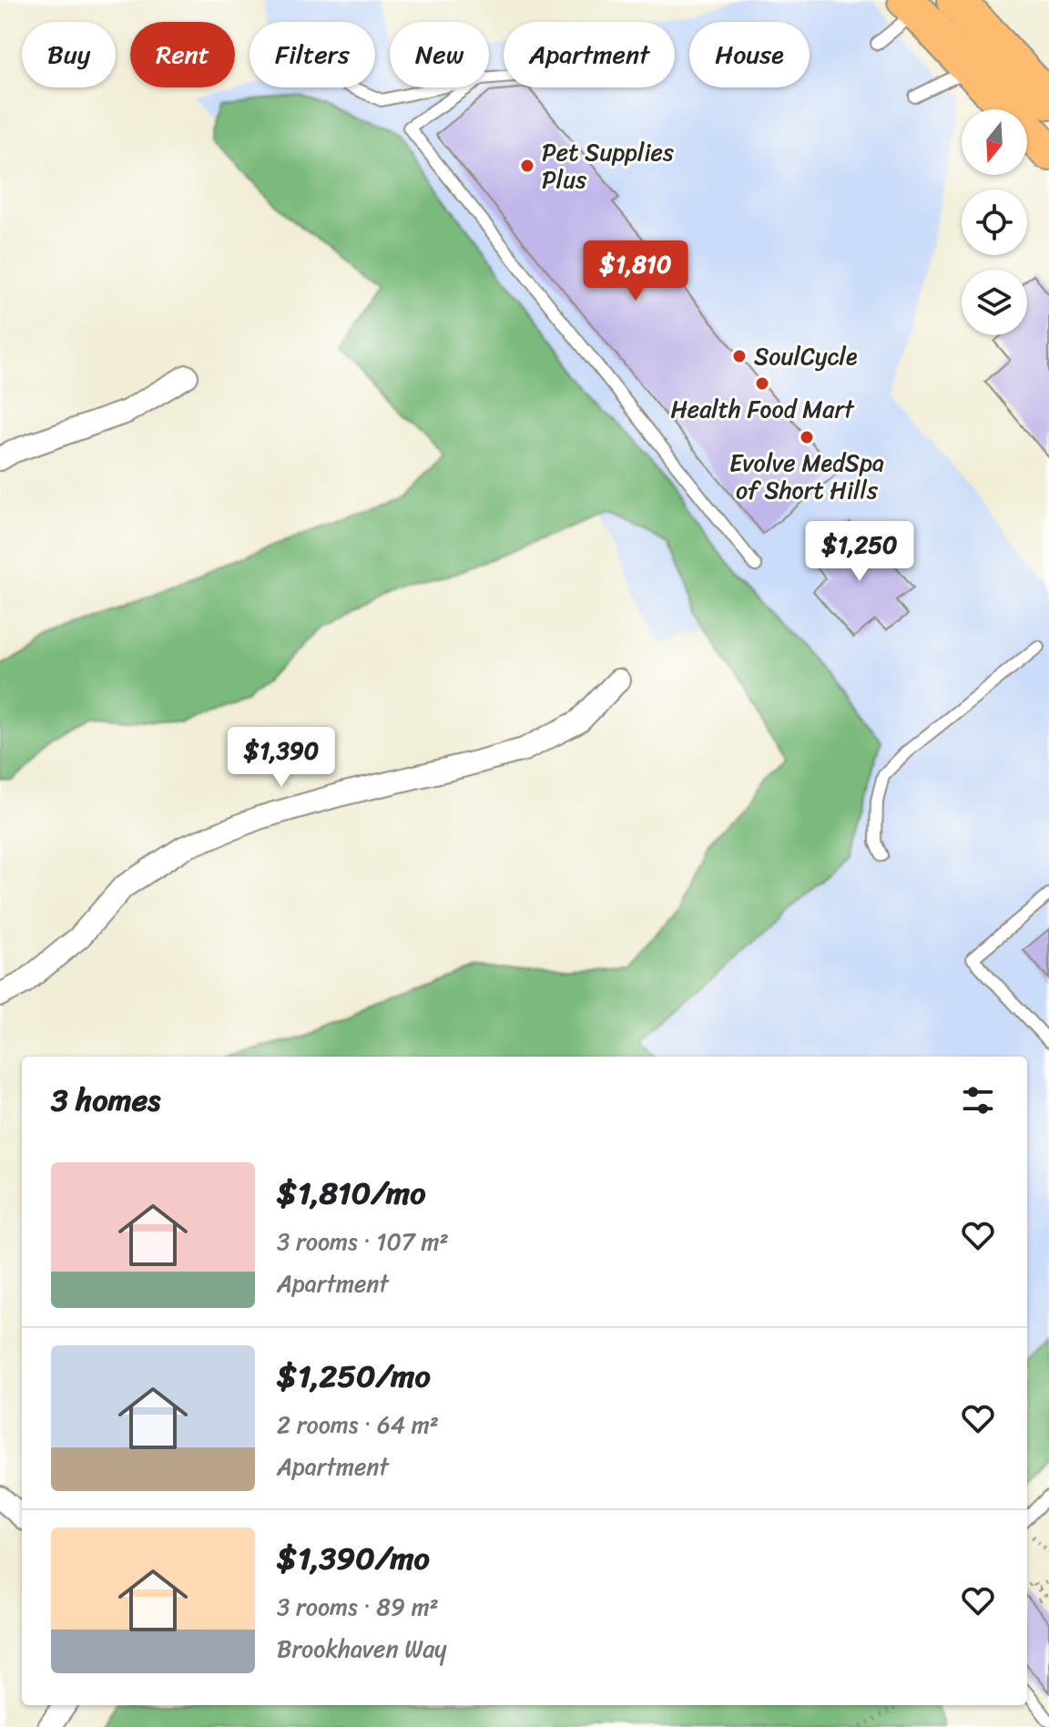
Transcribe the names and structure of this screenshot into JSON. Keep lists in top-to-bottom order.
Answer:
{
  "places": [
    "Pet Supplies Plus",
    "SoulCycle",
    "Health Food Mart",
    "Evolve MedSpa of Short Hills"
  ],
  "north": "bottom",
  "page": {
    "chip": [
      "Buy",
      "Rent",
      "Filters",
      "New",
      "Apartment",
      "House"
    ],
    "price": ["$1,810", "$1,250", "$1,390"],
    "heading": "3 homes",
    "list": [
      {
        "name": "$1,810/mo",
        "note": "3 rooms · 107 m² · Apartment"
      },
      {
        "name": "$1,250/mo",
        "note": "2 rooms · 64 m² · Apartment"
      },
      {
        "name": "$1,390/mo",
        "note": "3 rooms · 89 m² · Brookhaven Way"
      }
    ]
  }
}
